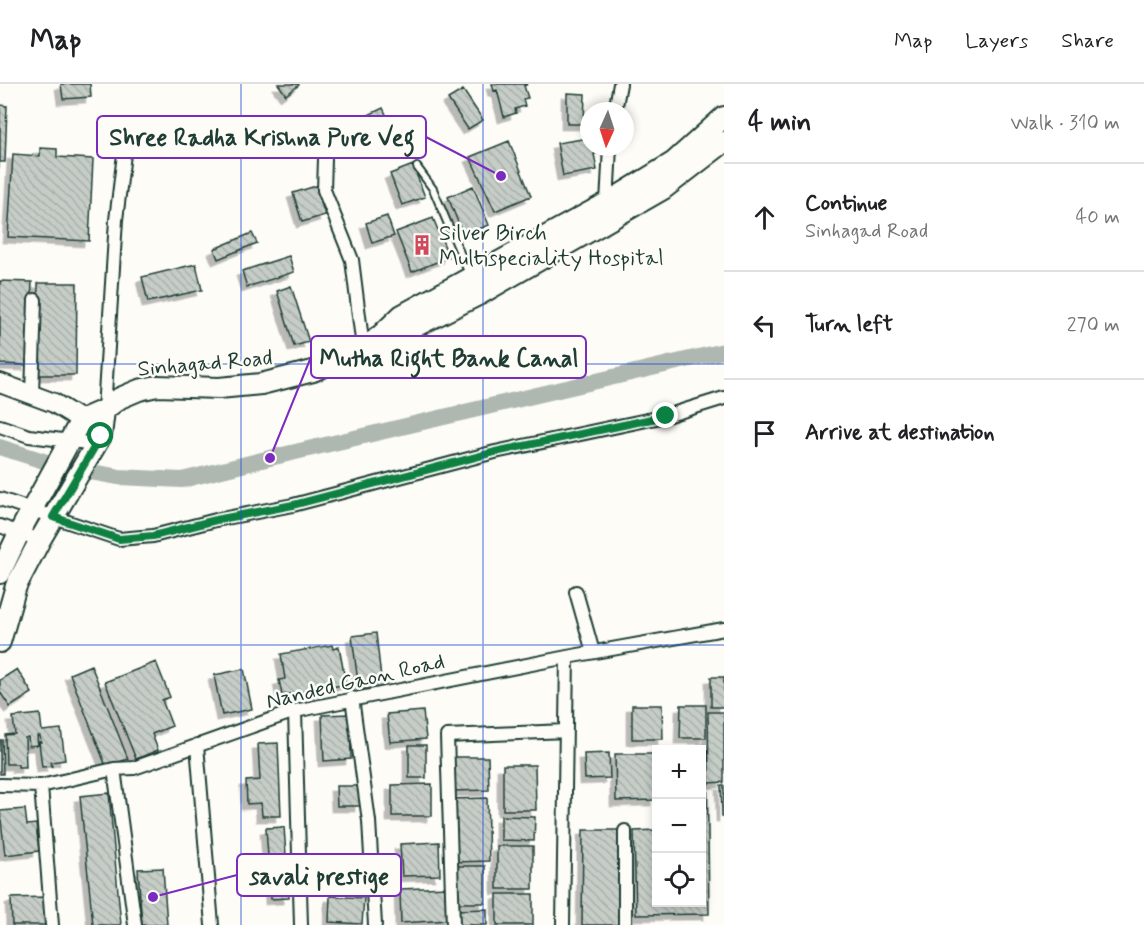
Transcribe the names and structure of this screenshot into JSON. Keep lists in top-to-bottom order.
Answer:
{
  "streets": {
    "main road": ["Sinhagad Road"],
    "street": ["Nanded Gaon Road"]
  },
  "places": {
    "other": ["Shree Radha Krishna Pure Veg", "Mutha Right Bank Canal", "savali prestige"],
    "building": ["Silver Birch Multispeciality Hospital"]
  },
  "north": "bottom",
  "page": {
    "header": "Map",
    "nav": ["Map", "Layers", "Share"],
    "heading": ["4 min", "Walk · 310 m"],
    "list": [
      ["Continue", "Sinhagad Road", "40 m"],
      ["Turn left", "270 m"],
      "Arrive at destination"
    ],
    "map_buttons": ["+", "−"]
  }
}
